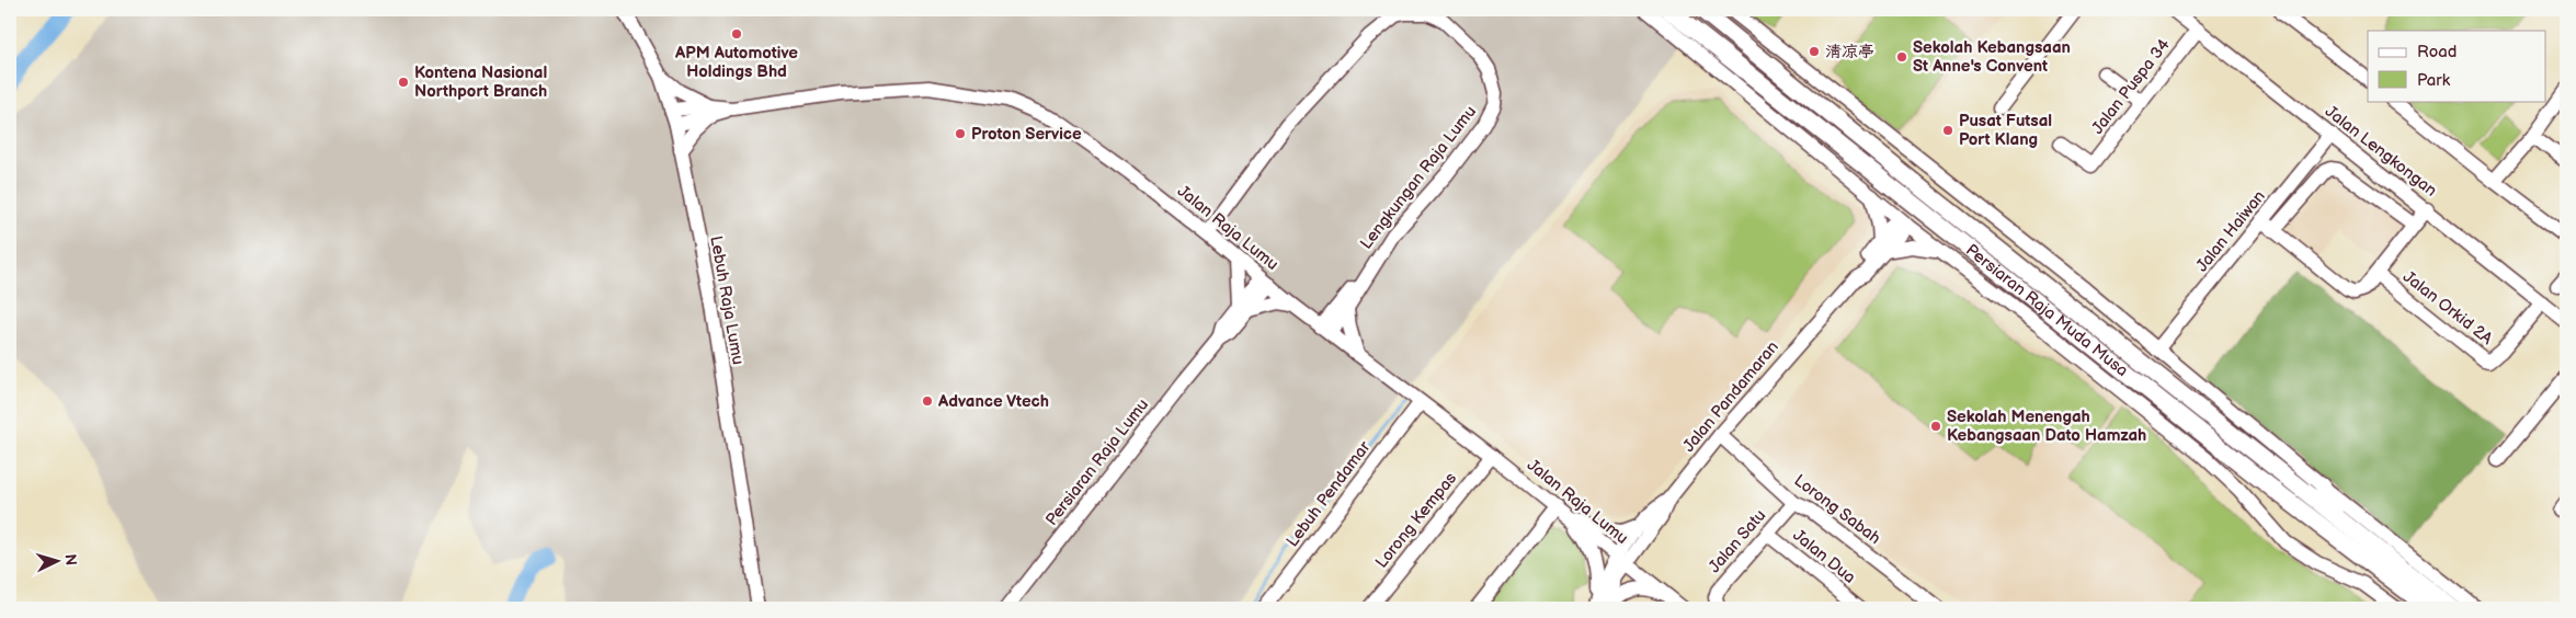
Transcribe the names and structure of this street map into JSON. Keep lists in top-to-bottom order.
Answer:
{
  "streets": {
    "main road": ["Persiaran Raja Muda Musa"],
    "street": [
      "Jalan Puspa 34",
      "Jalan Lengkongan",
      "Lengkungan Raja Lumu",
      "Jalan Raja Lumu",
      "Jalan Haiwan",
      "Lebuh Raja Lumu",
      "Jalan Orkid 2A",
      "Jalan Pandamaran",
      "Persiaran Raja Lumu",
      "Lebuh Pendamar",
      "Lorong Sabah",
      "Lorong Kempas",
      "Jalan Satu",
      "Jalan Dua"
    ]
  },
  "crossings": [
    ["Jalan Puspa 34", "Jalan Lengkongan"],
    ["Jalan Lengkongan", "Jalan Haiwan"],
    ["Jalan Lengkongan", "Jalan Orkid 2A"],
    ["Lengkungan Raja Lumu", "Jalan Raja Lumu"],
    ["Jalan Raja Lumu", "Jalan Pandamaran"],
    ["Jalan Raja Lumu", "Persiaran Raja Lumu"],
    ["Jalan Raja Lumu", "Lebuh Pendamar"],
    ["Jalan Raja Lumu", "Lorong Kempas"],
    ["Jalan Pandamaran", "Lorong Sabah"],
    ["Lorong Sabah", "Jalan Satu"],
    ["Jalan Satu", "Jalan Dua"]
  ],
  "places": [
    "APM Automotive Holdings Bhd",
    "清凉亭",
    "Sekolah Kebangsaan St Anne's Convent",
    "Kontena Nasional Northport Branch",
    "Pusat Futsal Port Klang",
    "Proton Service",
    "Advance Vtech",
    "Sekolah Menengah Kebangsaan Dato Hamzah"
  ],
  "legend": ["Road", "Park"],
  "north": "right"
}
